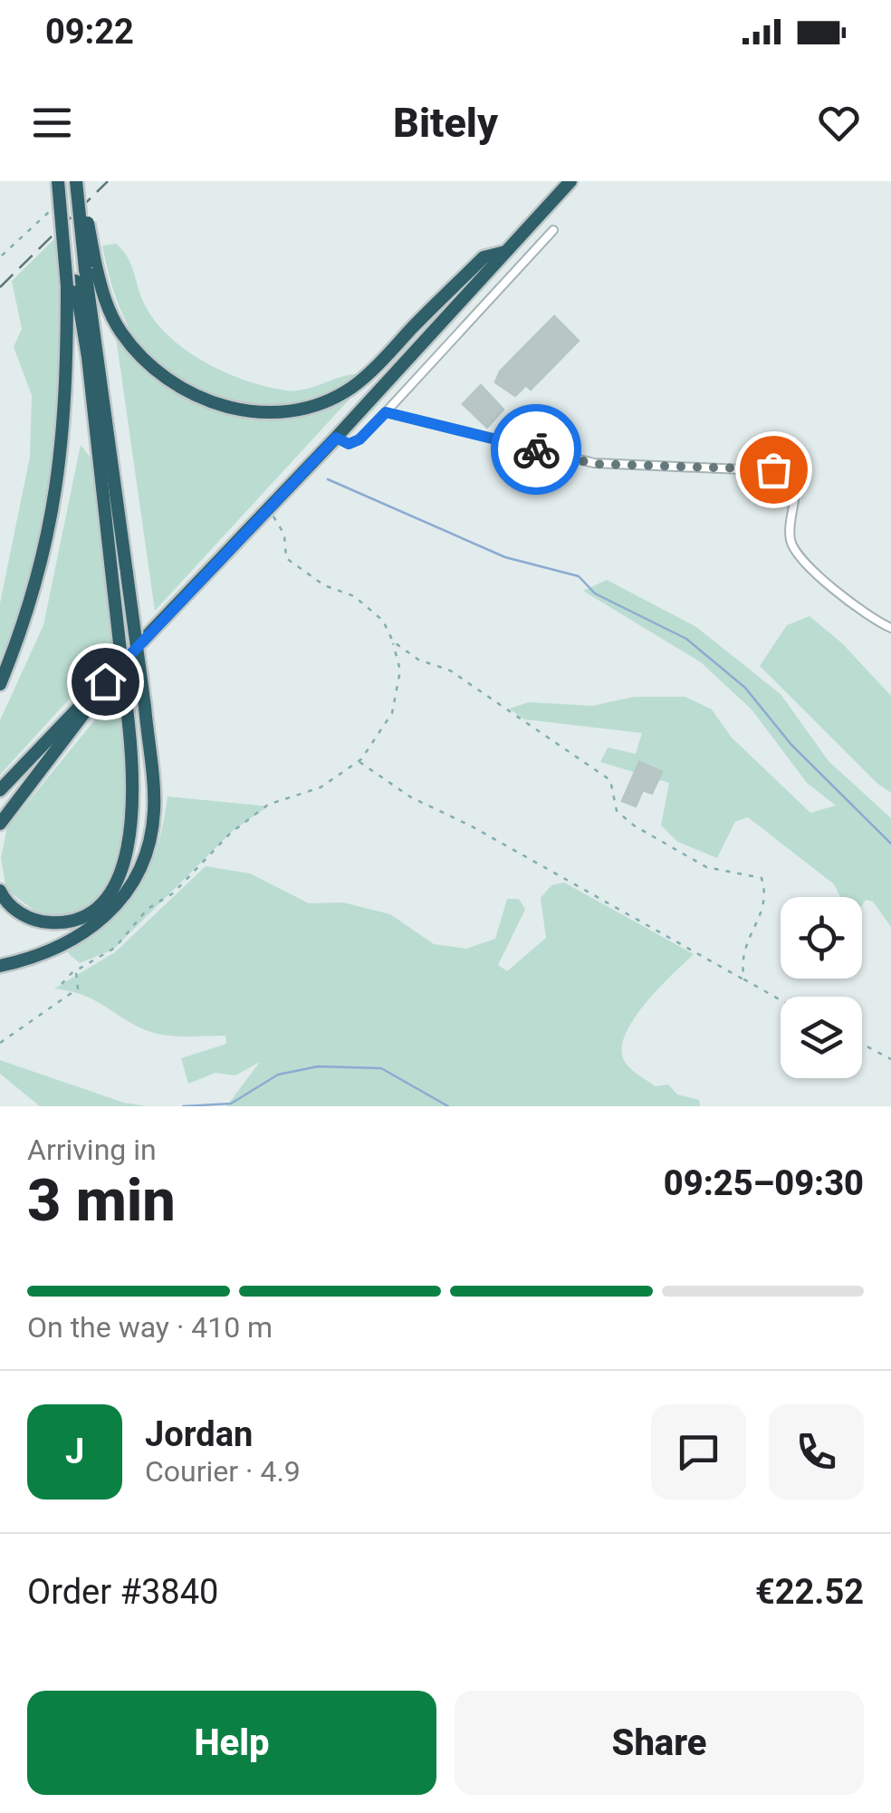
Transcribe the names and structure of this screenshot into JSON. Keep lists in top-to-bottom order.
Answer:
{
  "page": {
    "status": "09:22",
    "header": "Bitely",
    "heading": ["3 min", "Arriving in", "09:25–09:30"],
    "panel": [
      "Jordan",
      "Courier · 4.9",
      "Order #3840",
      "€22.52"
    ],
    "bar": "On the way · 410 m",
    "round": "J",
    "buttons": ["Help", "Share"]
  }
}
